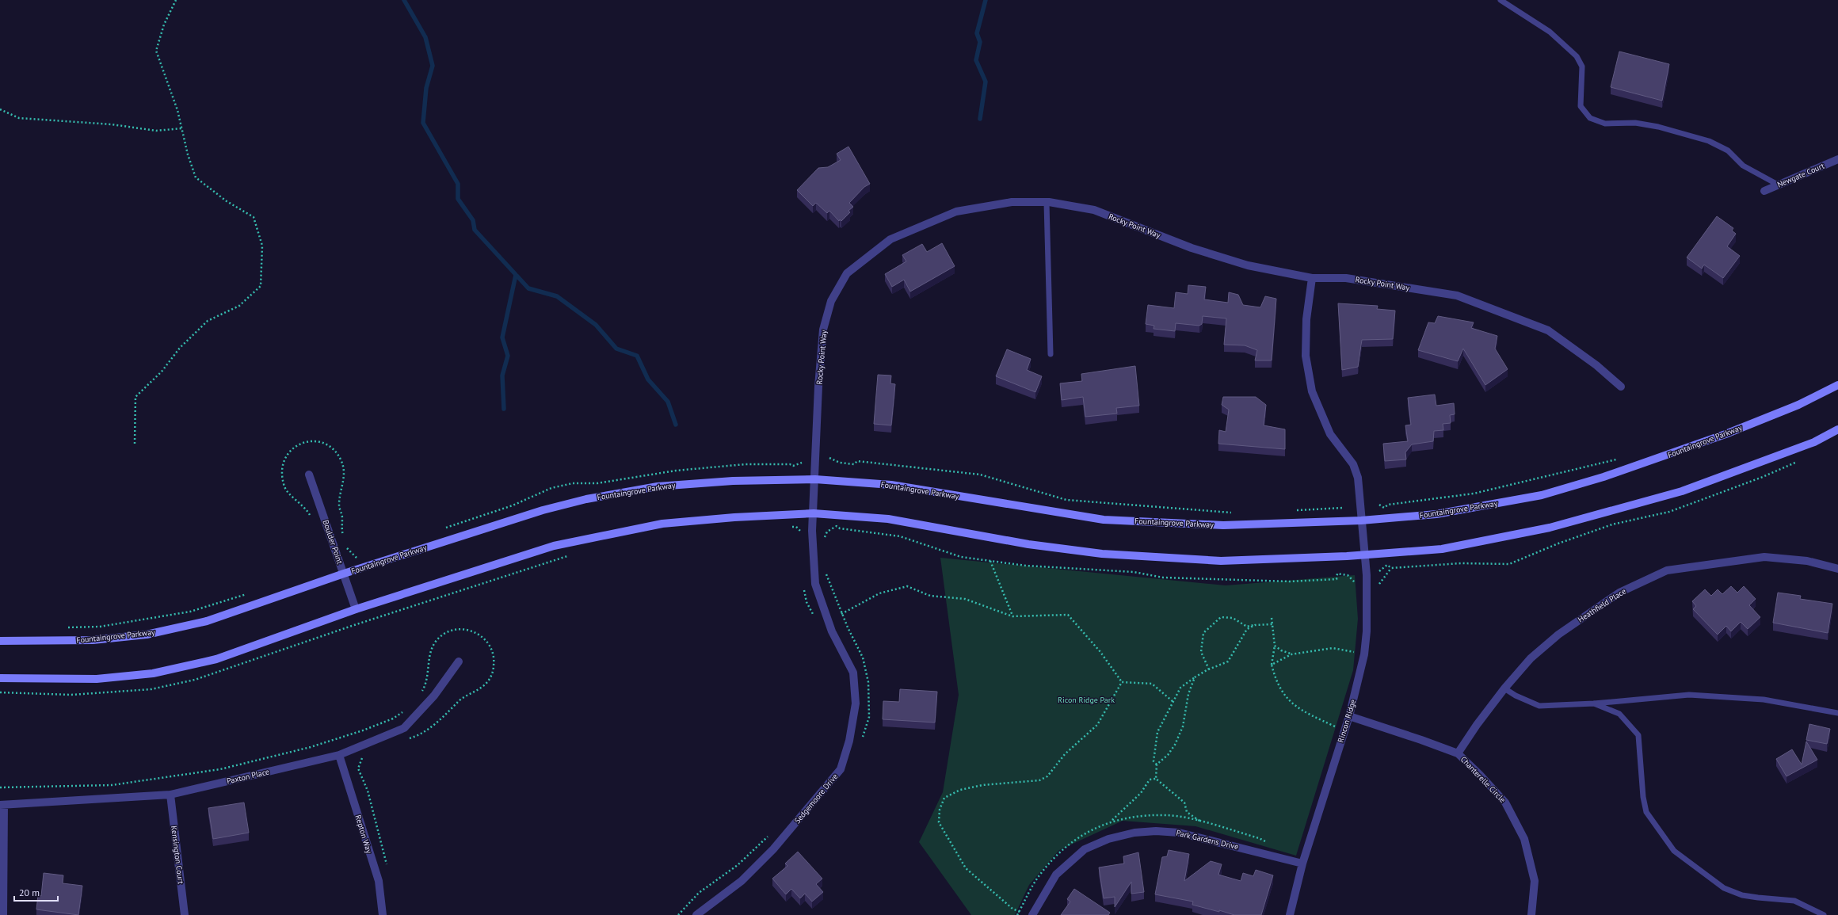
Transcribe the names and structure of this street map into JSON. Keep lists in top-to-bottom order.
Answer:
{
  "streets": {
    "main road": ["Fountaingrove Parkway"],
    "street": [
      "Newgate Court",
      "Rocky Point Way",
      "Boulder Point",
      "Heathfield Place",
      "Rincon Ridge",
      "Paxton Place",
      "Chanterelle Circle",
      "Sedgemoore Drive",
      "Repton Way",
      "Park Gardens Drive",
      "Kensington Court"
    ]
  },
  "crossings": [
    ["Rocky Point Way", "Fountaingrove Parkway"],
    ["Rocky Point Way", "Rincon Ridge"],
    ["Rocky Point Way", "Sedgemoore Drive"],
    ["Fountaingrove Parkway", "Boulder Point"],
    ["Fountaingrove Parkway", "Rincon Ridge"],
    ["Fountaingrove Parkway", "Sedgemoore Drive"],
    ["Heathfield Place", "Chanterelle Circle"],
    ["Rincon Ridge", "Chanterelle Circle"],
    ["Rincon Ridge", "Park Gardens Drive"],
    ["Paxton Place", "Repton Way"],
    ["Paxton Place", "Kensington Court"]
  ],
  "parks": ["Ricon Ridge Park"],
  "scale_bar": "20 m"
}
